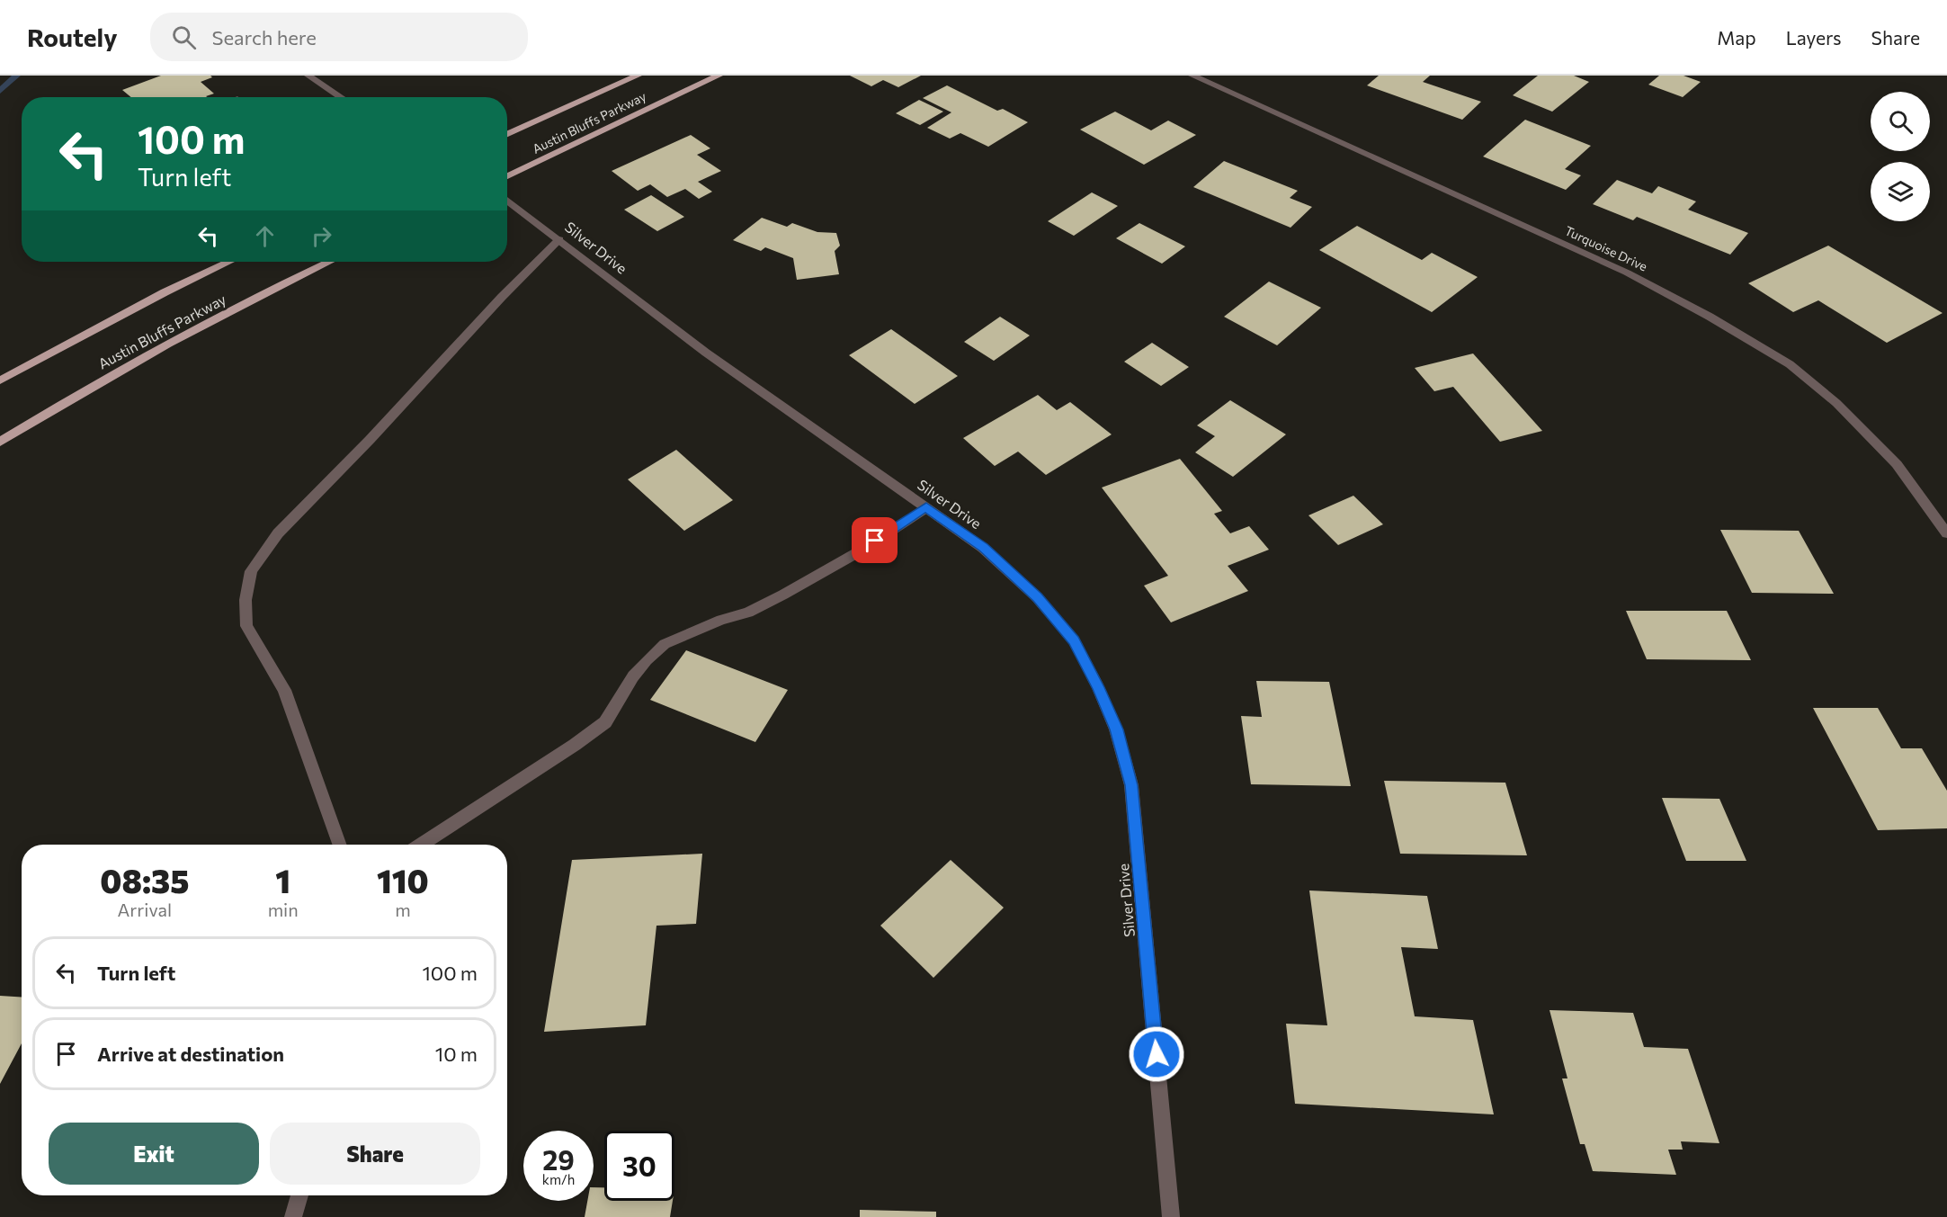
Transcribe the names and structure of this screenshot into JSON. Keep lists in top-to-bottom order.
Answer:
{
  "streets": {
    "main road": ["Austin Bluffs Parkway"],
    "street": ["Silver Drive", "Turquoise Drive"]
  },
  "page": {
    "header": "Routely",
    "search": "Search here",
    "nav": ["Map", "Layers", "Share"],
    "turn": ["100 m", "Turn left"],
    "eta": [
      "08:35",
      "Arrival",
      "1",
      "min",
      "110",
      "m"
    ],
    "list": [
      {
        "name": "Turn left",
        "value": "100 m"
      },
      {
        "name": "Arrive at destination",
        "value": "10 m"
      }
    ],
    "buttons": ["Exit", "Share"],
    "speed": "29 km/h",
    "limit": "30"
  }
}
